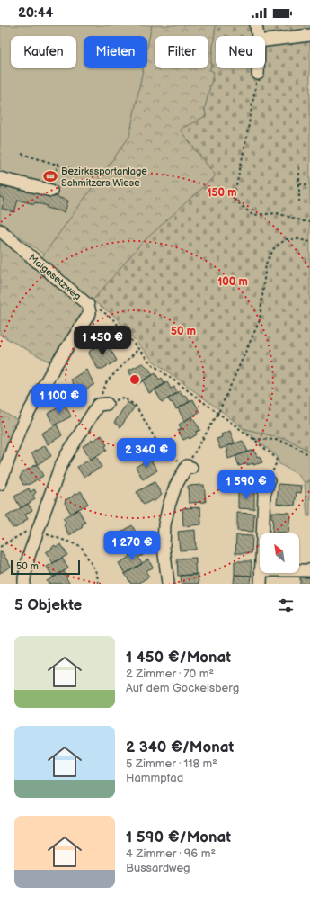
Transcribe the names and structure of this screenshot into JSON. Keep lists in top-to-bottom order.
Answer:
{
  "streets": {
    "street": ["Maigesetzweg"]
  },
  "places": {
    "sports": ["Bezirkssportanlage Schmitzers Wiese"]
  },
  "scale_bar": "50 m",
  "north": "top left",
  "page": {
    "status": "20:44",
    "chip": [
      "Kaufen",
      "Mieten",
      "Filter",
      "Neu"
    ],
    "price": [
      "1 450 €",
      "1 100 €",
      "2 340 €",
      "1 590 €",
      "1 270 €"
    ],
    "scale": "50 m",
    "heading": "5 Objekte",
    "list": [
      {
        "name": "1 450 €/Monat",
        "note": "2 Zimmer · 70 m² · Auf dem Gockelsberg"
      },
      {
        "name": "2 340 €/Monat",
        "note": "5 Zimmer · 118 m² · Hammpfad"
      },
      {
        "name": "1 590 €/Monat",
        "note": "4 Zimmer · 96 m² · Bussardweg"
      }
    ]
  },
  "rings": ["150 m", "100 m", "50 m"]
}
